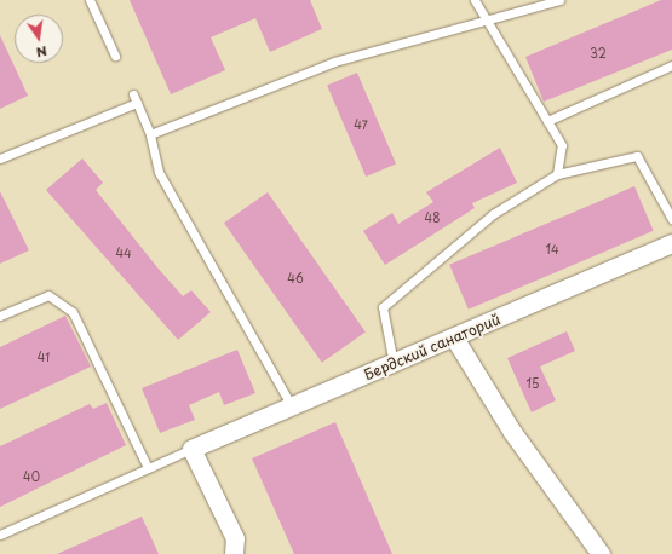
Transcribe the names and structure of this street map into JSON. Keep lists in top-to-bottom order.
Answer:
{
  "streets": {
    "street": ["Бердский санаторий"]
  },
  "house_numbers": [
    "32",
    "47",
    "48",
    "14",
    "44",
    "46",
    "41",
    "15",
    "40"
  ],
  "north": "bottom"
}
